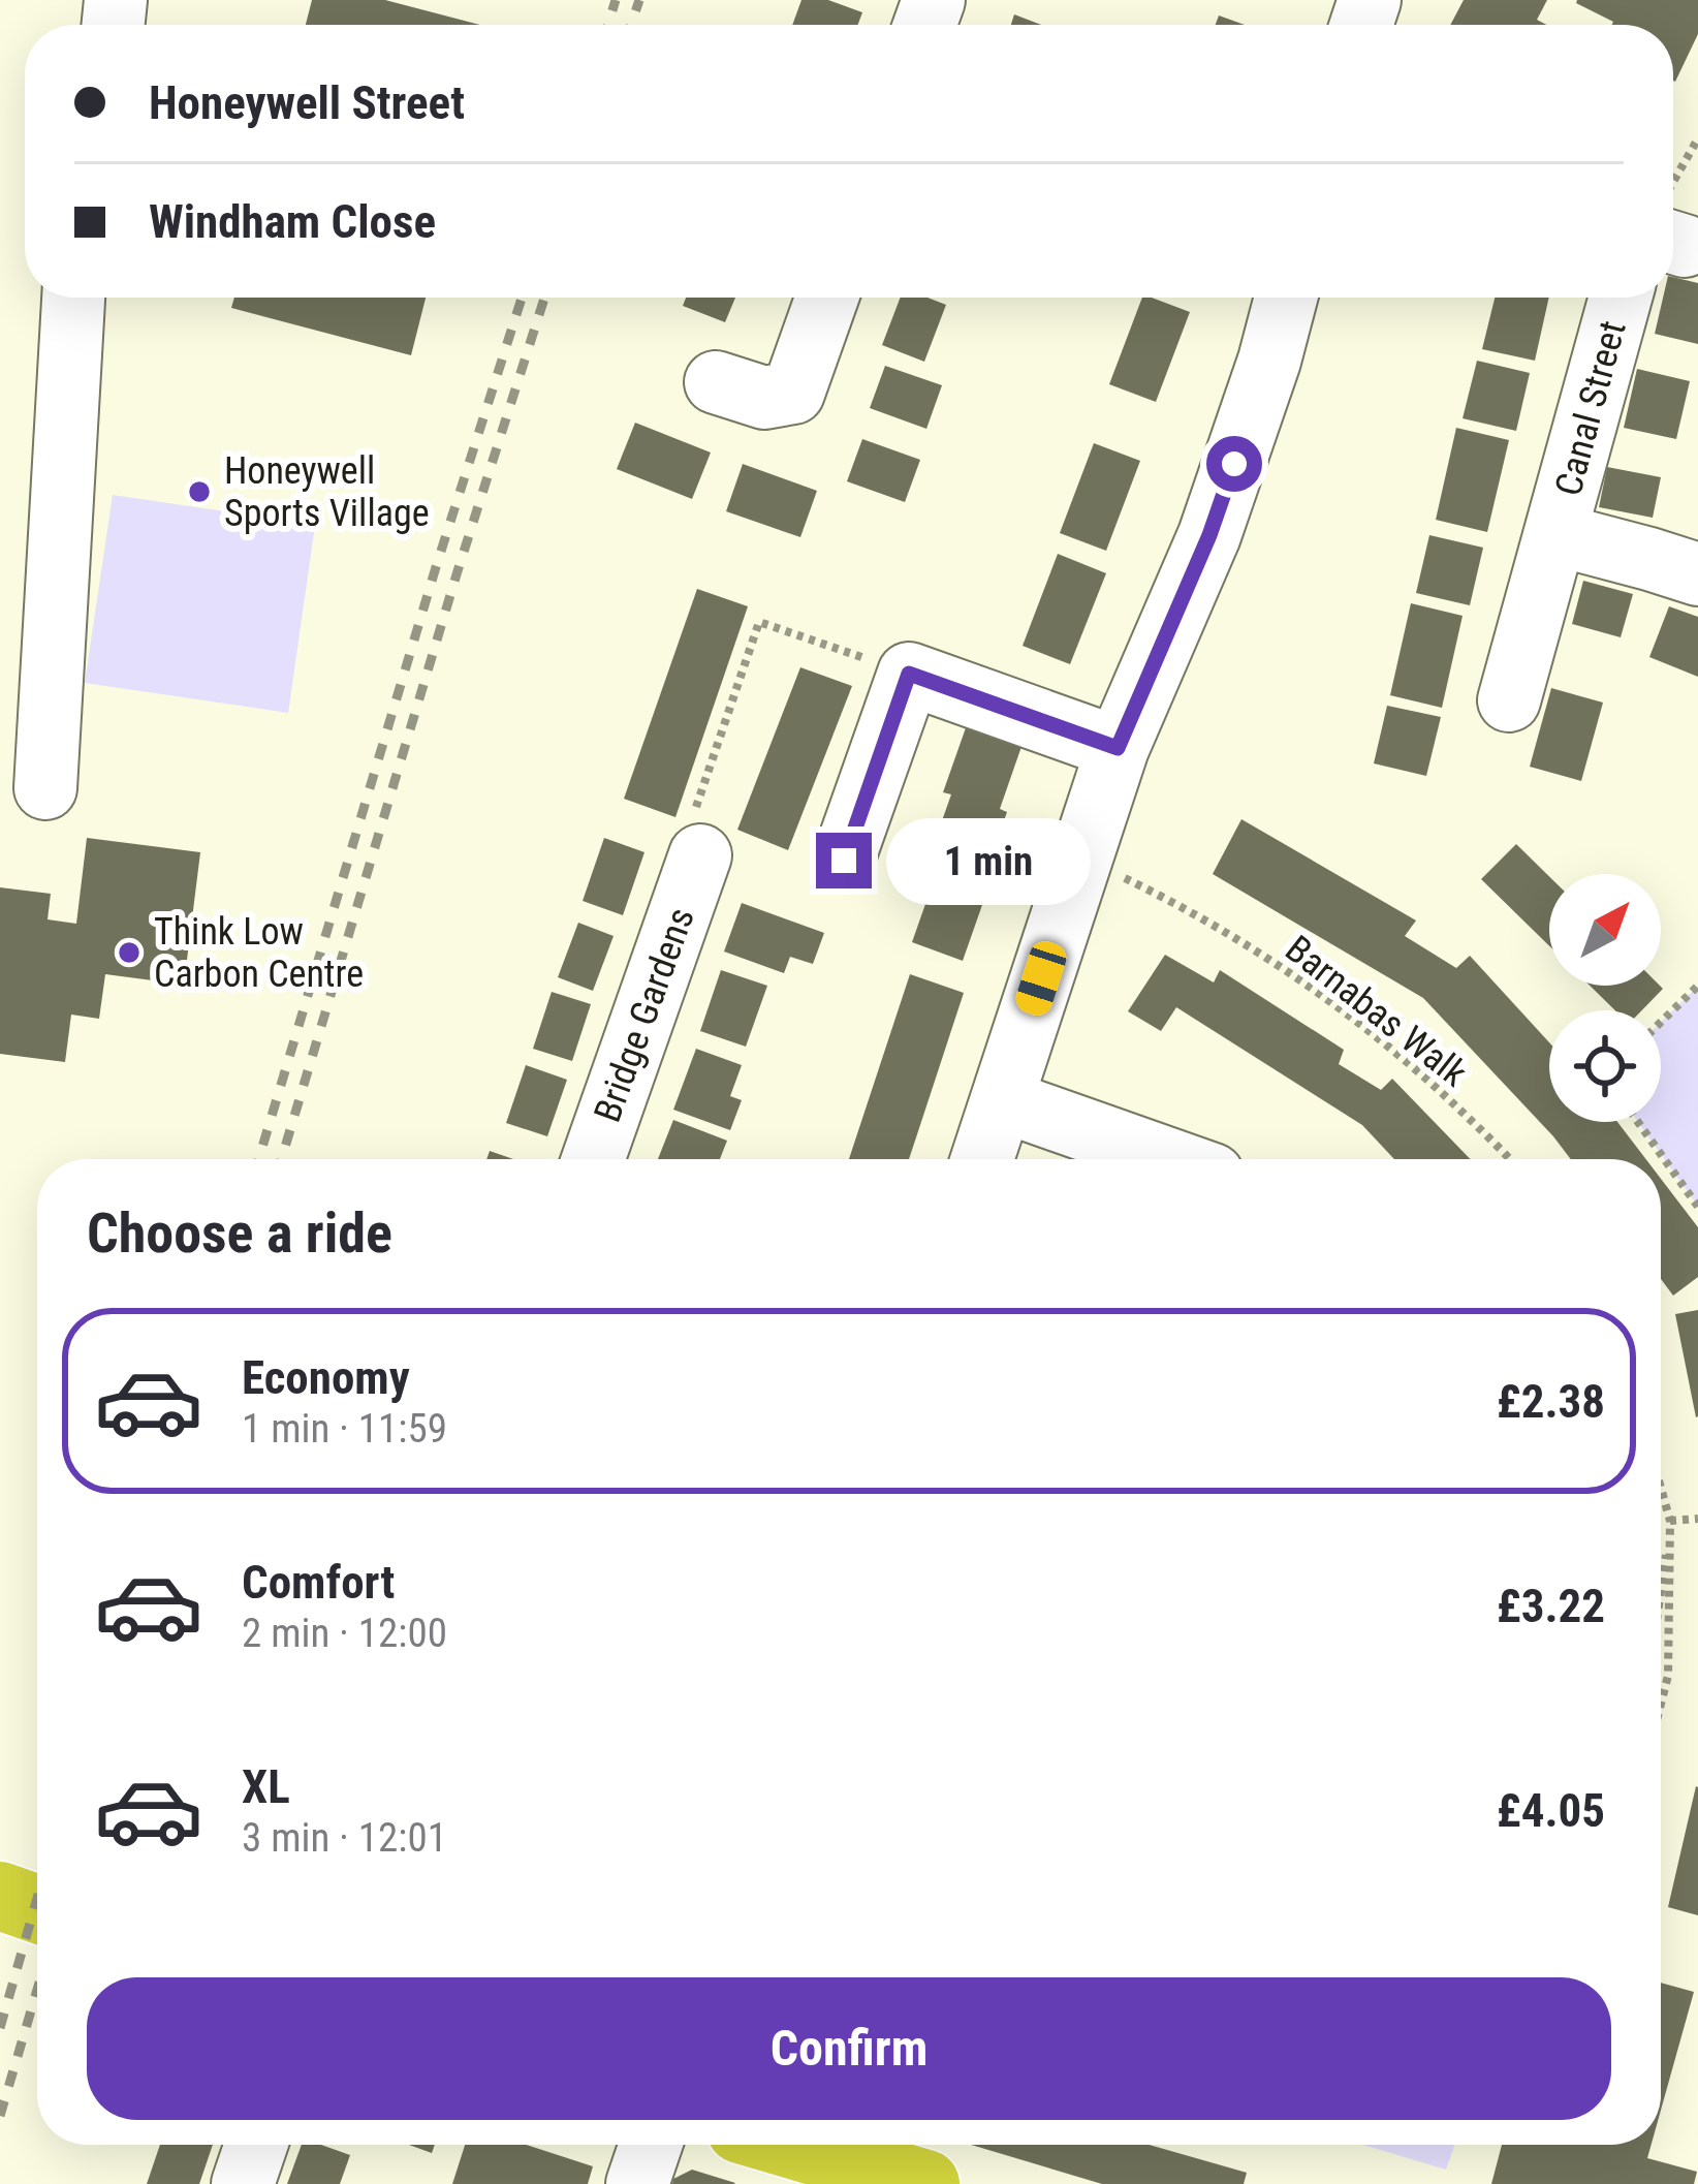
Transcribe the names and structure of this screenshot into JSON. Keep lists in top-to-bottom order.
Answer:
{
  "streets": {
    "street": ["Canal Street", "Bridge Gardens"],
    "path": ["Barnabas Walk"]
  },
  "places": ["Honeywell Sports Village", "Think Low Carbon Centre"],
  "north": "top right",
  "page": {
    "banner": ["Honeywell Street", "Windham Close"],
    "bubble": "1 min",
    "heading": "Choose a ride",
    "list": [
      {
        "name": "Economy",
        "note": "1 min · 11:59",
        "value": "£2.38"
      },
      {
        "name": "Comfort",
        "note": "2 min · 12:00",
        "value": "£3.22"
      },
      {
        "name": "XL",
        "note": "3 min · 12:01",
        "value": "£4.05"
      }
    ],
    "buttons": "Confirm"
  }
}
